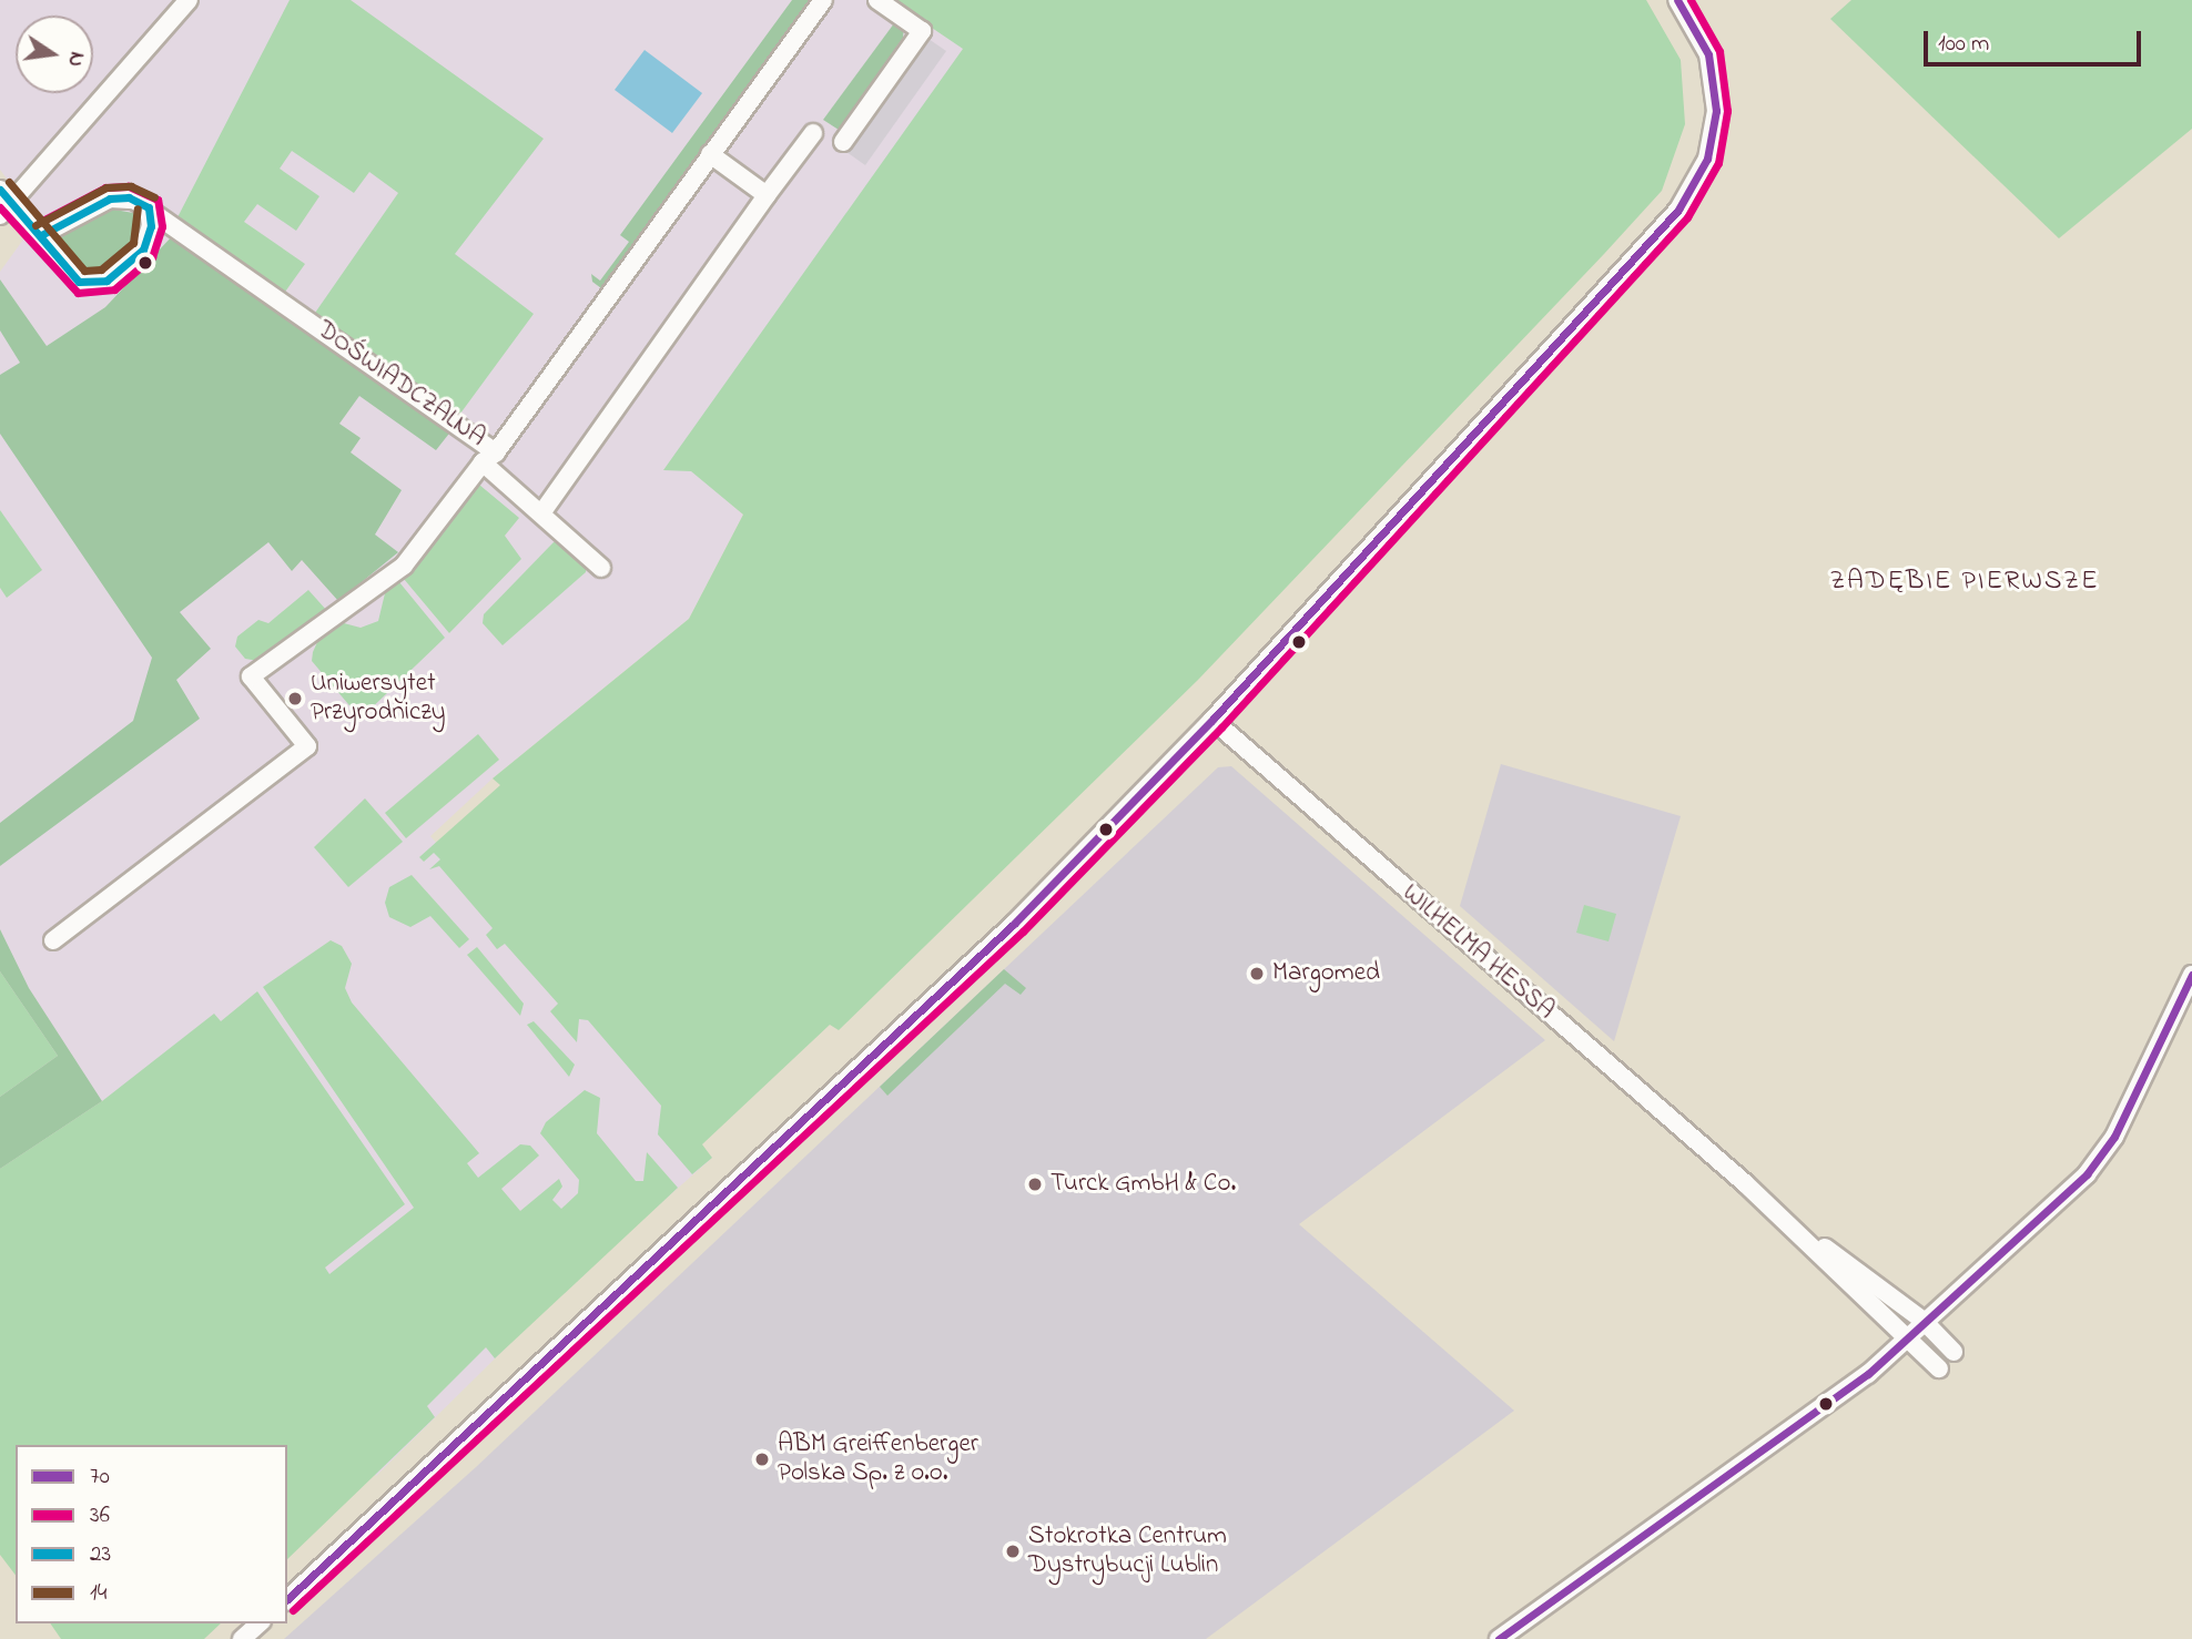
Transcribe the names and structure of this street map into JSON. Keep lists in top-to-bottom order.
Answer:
{
  "streets": {
    "street": ["DOŚWIADCZALNA", "WILHELMA HESSA"]
  },
  "districts": ["ZADĘBIE PIERWSZE"],
  "places": [
    "Uniwersytet Przyrodniczy",
    "Margomed",
    "Turck GmbH & Co.",
    "ABM Greiffenberger Polska Sp. z o.o.",
    "Stokrotka Centrum Dystrybucji Lublin"
  ],
  "lines": [
    "transit line 70",
    "transit line 36",
    "transit line 14",
    "transit line 23"
  ],
  "legend": [
    "70",
    "36",
    "23",
    "14"
  ],
  "scale_bar": "100 m",
  "north": "right"
}
